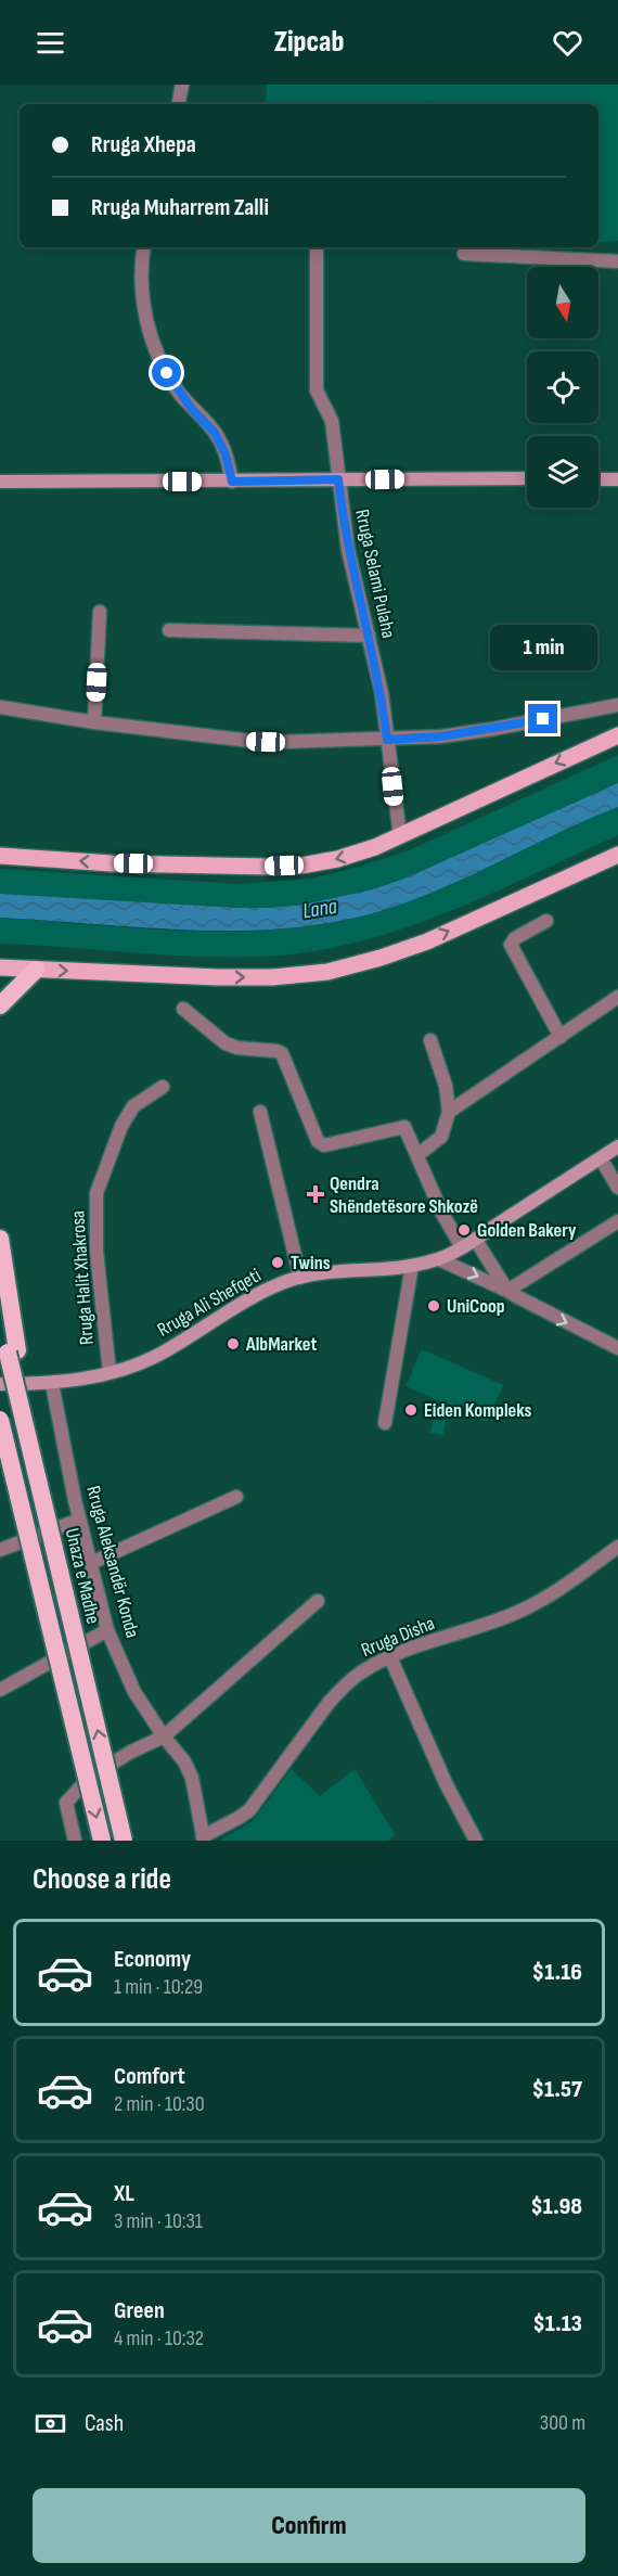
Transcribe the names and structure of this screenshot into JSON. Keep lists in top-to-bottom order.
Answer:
{
  "streets": {
    "highway": ["Unaza e Madhe"],
    "main road": ["Rruga Ali Shefqeti"],
    "street": [
      "Rruga Selami Pulaha",
      "Rruga Halit Xhakrosa",
      "Rruga Aleksandër Konda",
      "Rruga Disha"
    ]
  },
  "crossings": [
    ["Rruga Halit Xhakrosa", "Rruga Ali Shefqeti"],
    ["Rruga Ali Shefqeti", "Rruga Aleksandër Konda"],
    ["Rruga Aleksandër Konda", "Rruga Disha"]
  ],
  "water": ["Lana"],
  "places": {
    "health": ["Qendra Shëndetësore Shkozë"],
    "other": [
      "Golden Bakery",
      "Twins",
      "UniCoop",
      "AlbMarket",
      "Eiden Kompleks"
    ]
  },
  "north": "bottom",
  "page": {
    "header": "Zipcab",
    "banner": ["Rruga Xhepa", "Rruga Muharrem Zalli"],
    "bubble": "1 min",
    "heading": "Choose a ride",
    "list": [
      {
        "name": "Economy",
        "note": "1 min · 10:29",
        "value": "$1.16"
      },
      {
        "name": "Comfort",
        "note": "2 min · 10:30",
        "value": "$1.57"
      },
      {
        "name": "XL",
        "note": "3 min · 10:31",
        "value": "$1.98"
      },
      {
        "name": "Green",
        "note": "4 min · 10:32",
        "value": "$1.13"
      }
    ],
    "pay": ["Cash", "300 m"],
    "buttons": "Confirm"
  }
}
